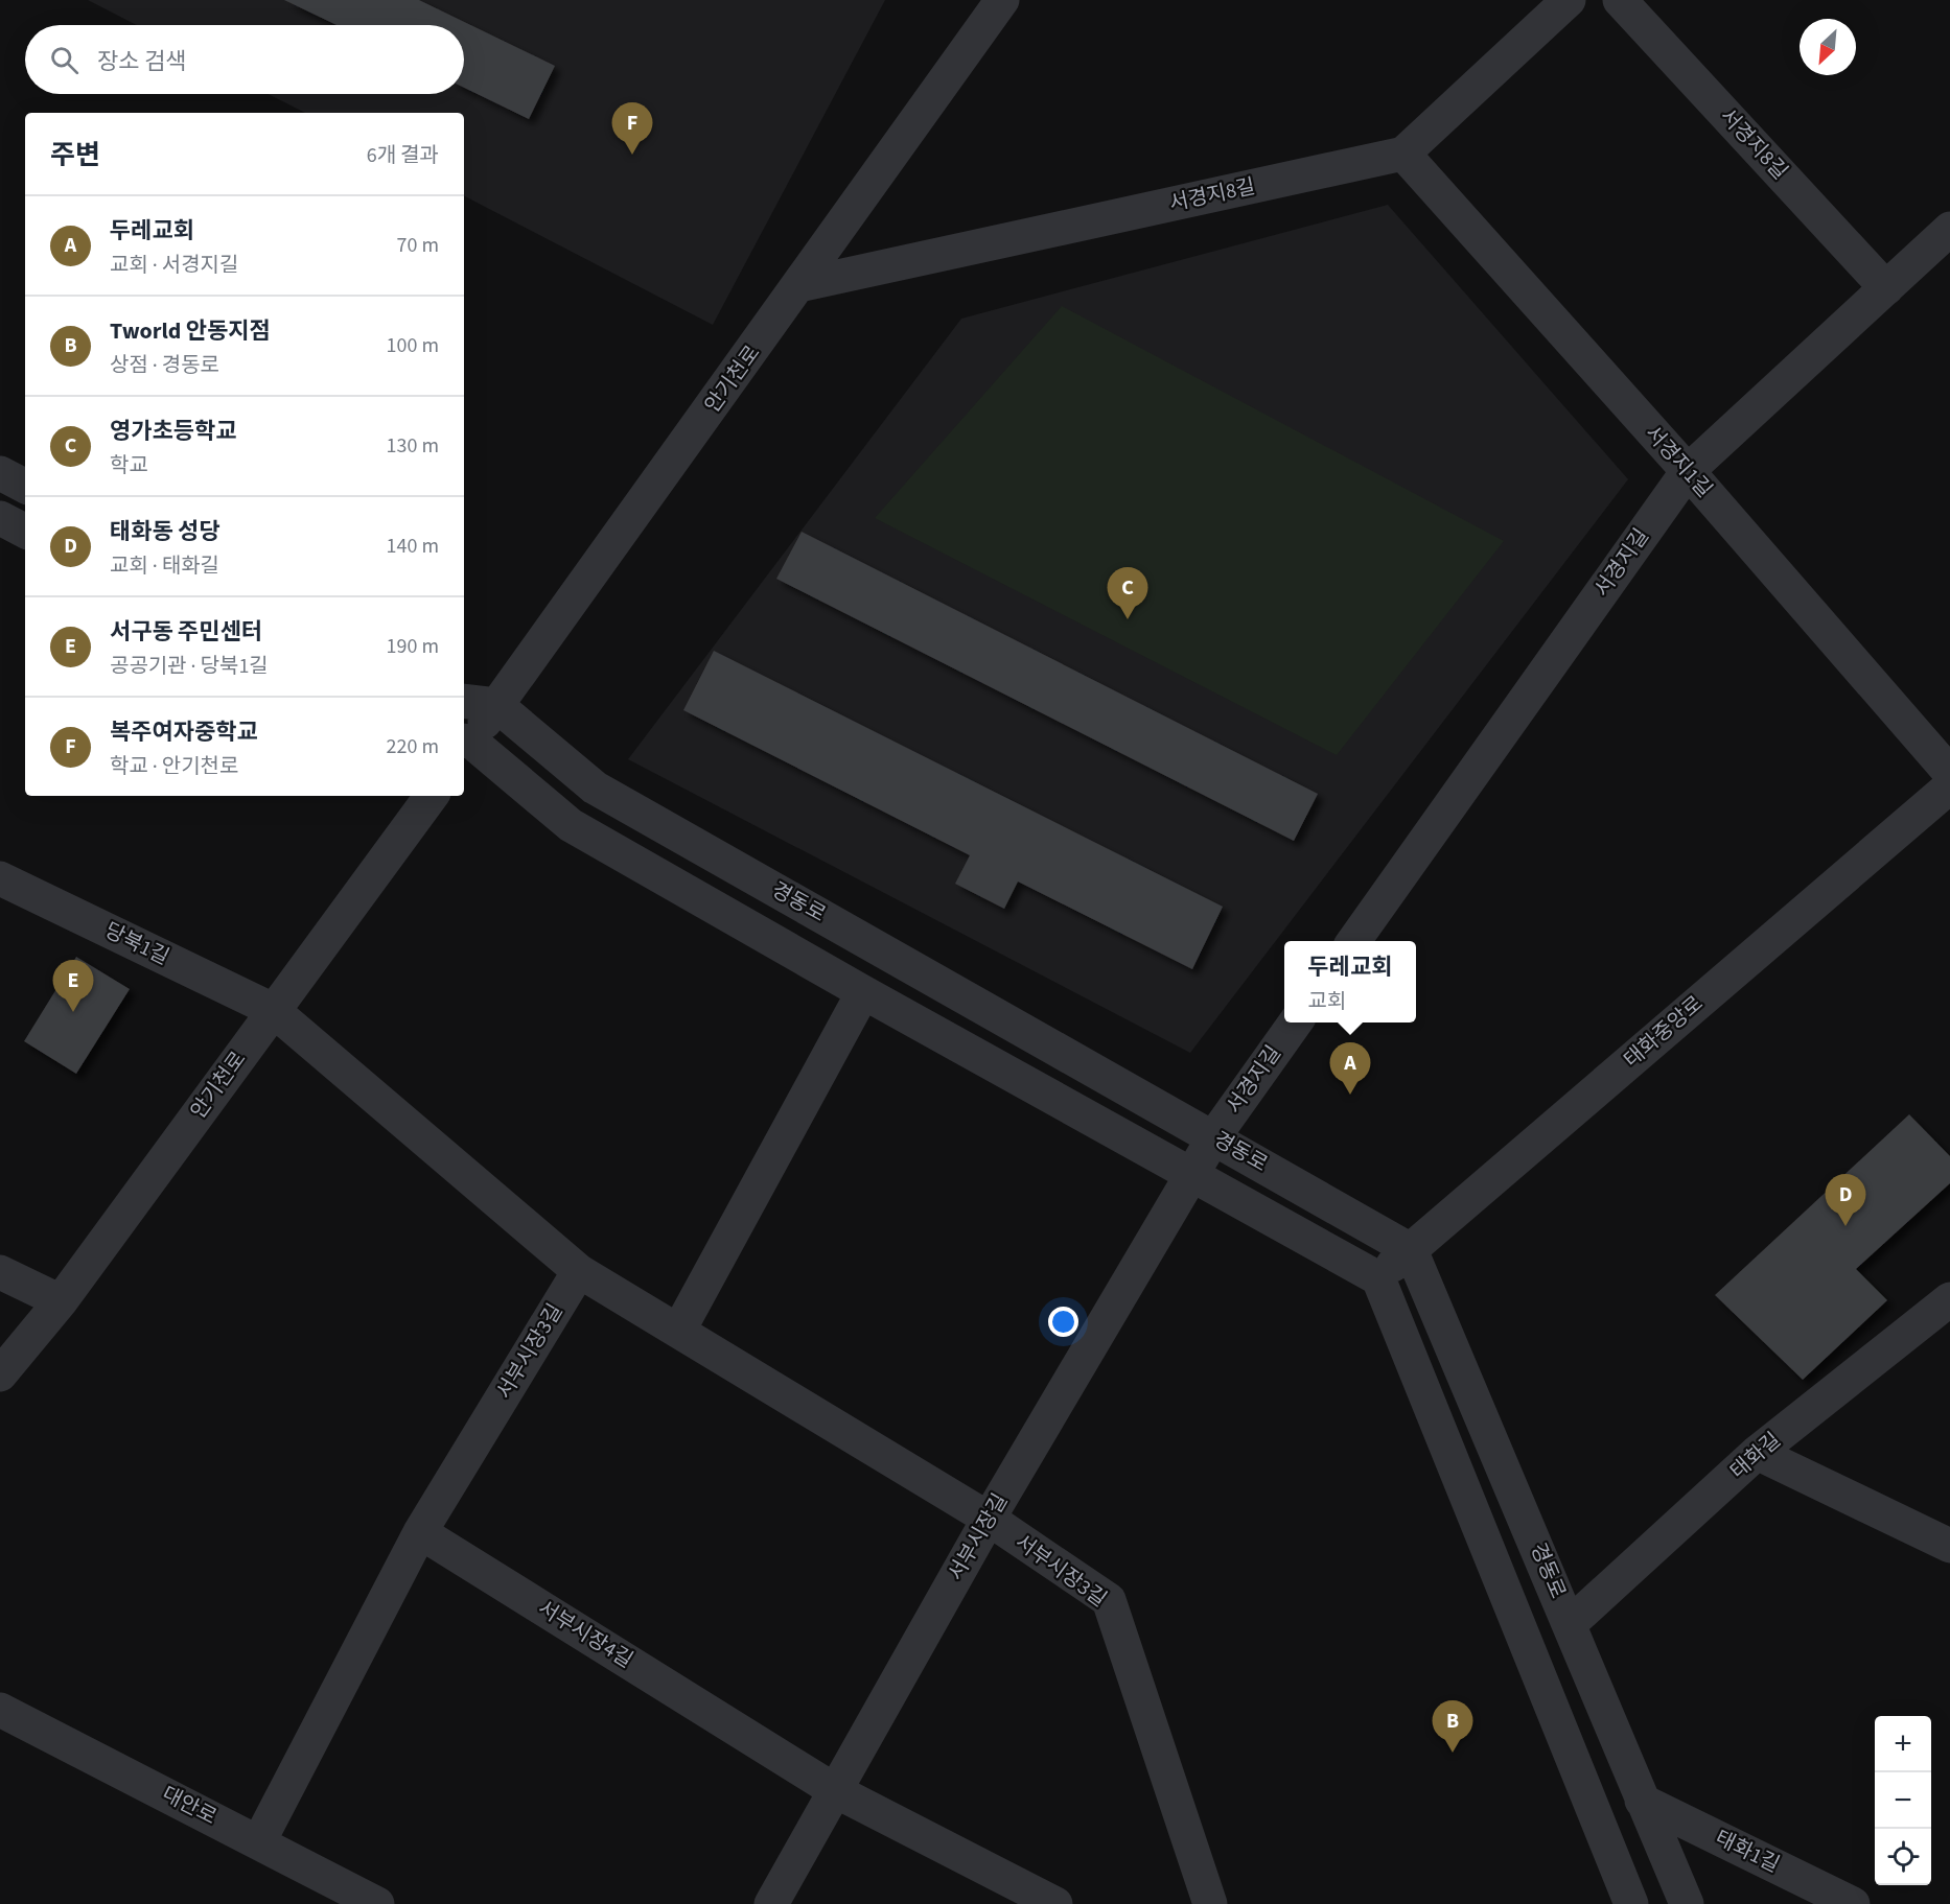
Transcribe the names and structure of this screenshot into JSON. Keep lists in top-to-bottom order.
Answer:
{
  "streets": {
    "street": [
      "서경지8길",
      "안기천로",
      "서경지1길",
      "서경지길",
      "경동로",
      "당북1길",
      "태화중앙로",
      "서부시장3길",
      "태화길",
      "서부시장길",
      "서부시장4길",
      "대안로",
      "태화1길"
    ]
  },
  "crossings": [
    ["서경지8길", "안기천로"],
    ["서경지8길", "서경지1길"],
    ["서경지8길", "서경지길"],
    ["안기천로", "경동로"],
    ["안기천로", "당북1길"],
    ["서경지1길", "서경지길"],
    ["서경지길", "경동로"],
    ["서경지길", "서부시장길"],
    ["경동로", "태화중앙로"],
    ["경동로", "태화길"],
    ["경동로", "서부시장길"],
    ["경동로", "태화1길"],
    ["당북1길", "서부시장3길"],
    ["서부시장3길", "서부시장길"],
    ["서부시장3길", "서부시장4길"],
    ["서부시장길", "서부시장4길"]
  ],
  "north": "bottom left",
  "page": {
    "search": "장소 검색",
    "pins": [
      "F",
      "C",
      "E",
      "A",
      "D",
      "B"
    ],
    "heading": ["주변", "6개 결과"],
    "list": [
      {
        "mark": "A",
        "name": "두레교회",
        "note": "교회 · 서경지길",
        "value": "70 m"
      },
      {
        "mark": "B",
        "name": "Tworld 안동지점",
        "note": "상점 · 경동로",
        "value": "100 m"
      },
      {
        "mark": "C",
        "name": "영가초등학교",
        "note": "학교",
        "value": "130 m"
      },
      {
        "mark": "D",
        "name": "태화동 성당",
        "note": "교회 · 태화길",
        "value": "140 m"
      },
      {
        "mark": "E",
        "name": "서구동 주민센터",
        "note": "공공기관 · 당북1길",
        "value": "190 m"
      },
      {
        "mark": "F",
        "name": "복주여자중학교",
        "note": "학교 · 안기천로",
        "value": "220 m"
      }
    ],
    "popup": ["두레교회", "교회"],
    "map_buttons": ["+", "−"]
  }
}
